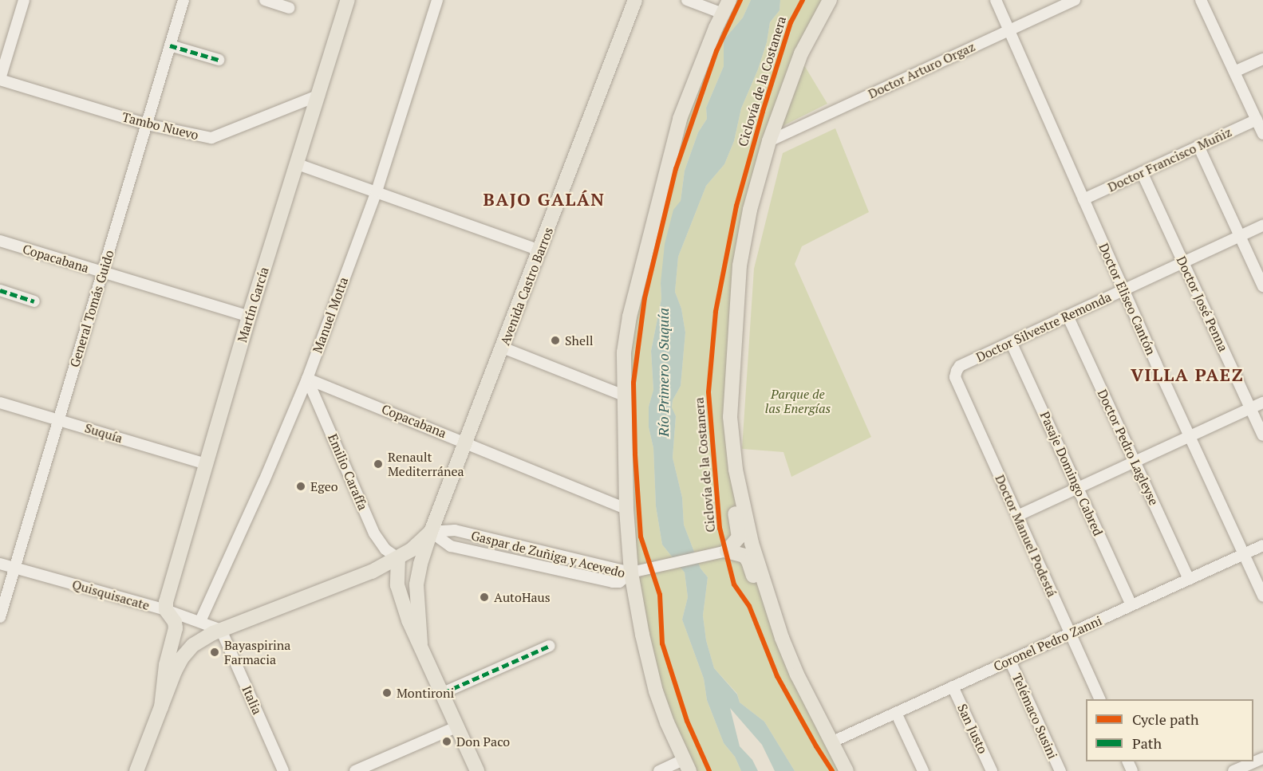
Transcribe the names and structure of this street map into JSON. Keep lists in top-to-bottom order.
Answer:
{
  "streets": {
    "main road": ["Avenida Castro Barros", "Martín García"],
    "street": [
      "Doctor Arturo Orgaz",
      "Tambo Nuevo",
      "Doctor Francisco Muñiz",
      "Copacabana",
      "Doctor Eliseo Cantón",
      "Doctor José Penna",
      "General Tomás Guido",
      "Manuel Motta",
      "Doctor Silvestre Remonda",
      "Suquía",
      "Doctor Pedro Lagleyse",
      "Emilio Caraffa",
      "Pasaje Domingo Cabred",
      "Doctor Manuel Podestá",
      "Gaspar de Zuñiga y Acevedo",
      "Quisquisacate",
      "Coronel Pedro Zanni",
      "Italia",
      "Telémaco Susini",
      "San Justo"
    ],
    "cycle path": ["Ciclovía de la Costanera"]
  },
  "crossings": [
    ["Doctor Arturo Orgaz", "Doctor Eliseo Cantón"],
    ["Tambo Nuevo", "Martín García"],
    ["Tambo Nuevo", "General Tomás Guido"],
    ["Doctor Francisco Muñiz", "Doctor Eliseo Cantón"],
    ["Doctor Francisco Muñiz", "Doctor José Penna"],
    ["Copacabana", "Avenida Castro Barros"],
    ["Copacabana", "Martín García"],
    ["Copacabana", "General Tomás Guido"],
    ["Copacabana", "Manuel Motta"],
    ["Copacabana", "Emilio Caraffa"],
    ["Avenida Castro Barros", "Emilio Caraffa"],
    ["Avenida Castro Barros", "Gaspar de Zuñiga y Acevedo"],
    ["Avenida Castro Barros", "Quisquisacate"],
    ["Avenida Castro Barros", "Italia"],
    ["Doctor Eliseo Cantón", "Doctor Silvestre Remonda"],
    ["Doctor Eliseo Cantón", "Coronel Pedro Zanni"],
    ["Doctor José Penna", "Doctor Silvestre Remonda"],
    ["Martín García", "Suquía"],
    ["Martín García", "Quisquisacate"],
    ["General Tomás Guido", "Suquía"],
    ["General Tomás Guido", "Quisquisacate"],
    ["Manuel Motta", "Emilio Caraffa"],
    ["Manuel Motta", "Quisquisacate"],
    ["Doctor Silvestre Remonda", "Doctor Pedro Lagleyse"],
    ["Doctor Silvestre Remonda", "Pasaje Domingo Cabred"],
    ["Doctor Silvestre Remonda", "Doctor Manuel Podestá"],
    ["Doctor Pedro Lagleyse", "Coronel Pedro Zanni"],
    ["Pasaje Domingo Cabred", "Coronel Pedro Zanni"],
    ["Doctor Manuel Podestá", "Coronel Pedro Zanni"],
    ["Quisquisacate", "Italia"],
    ["Coronel Pedro Zanni", "Telémaco Susini"],
    ["Coronel Pedro Zanni", "San Justo"]
  ],
  "districts": ["BAJO GALÁN", "VILLA PAEZ"],
  "water": ["Río Primero o Suquía"],
  "parks": ["Parque de las Energías"],
  "places": [
    "Shell",
    "Renault Mediterránea",
    "Egeo",
    "AutoHaus",
    "Bayaspirina Farmacia",
    "Montironi",
    "Don Paco"
  ],
  "legend": ["Cycle path", "Path"]
}
